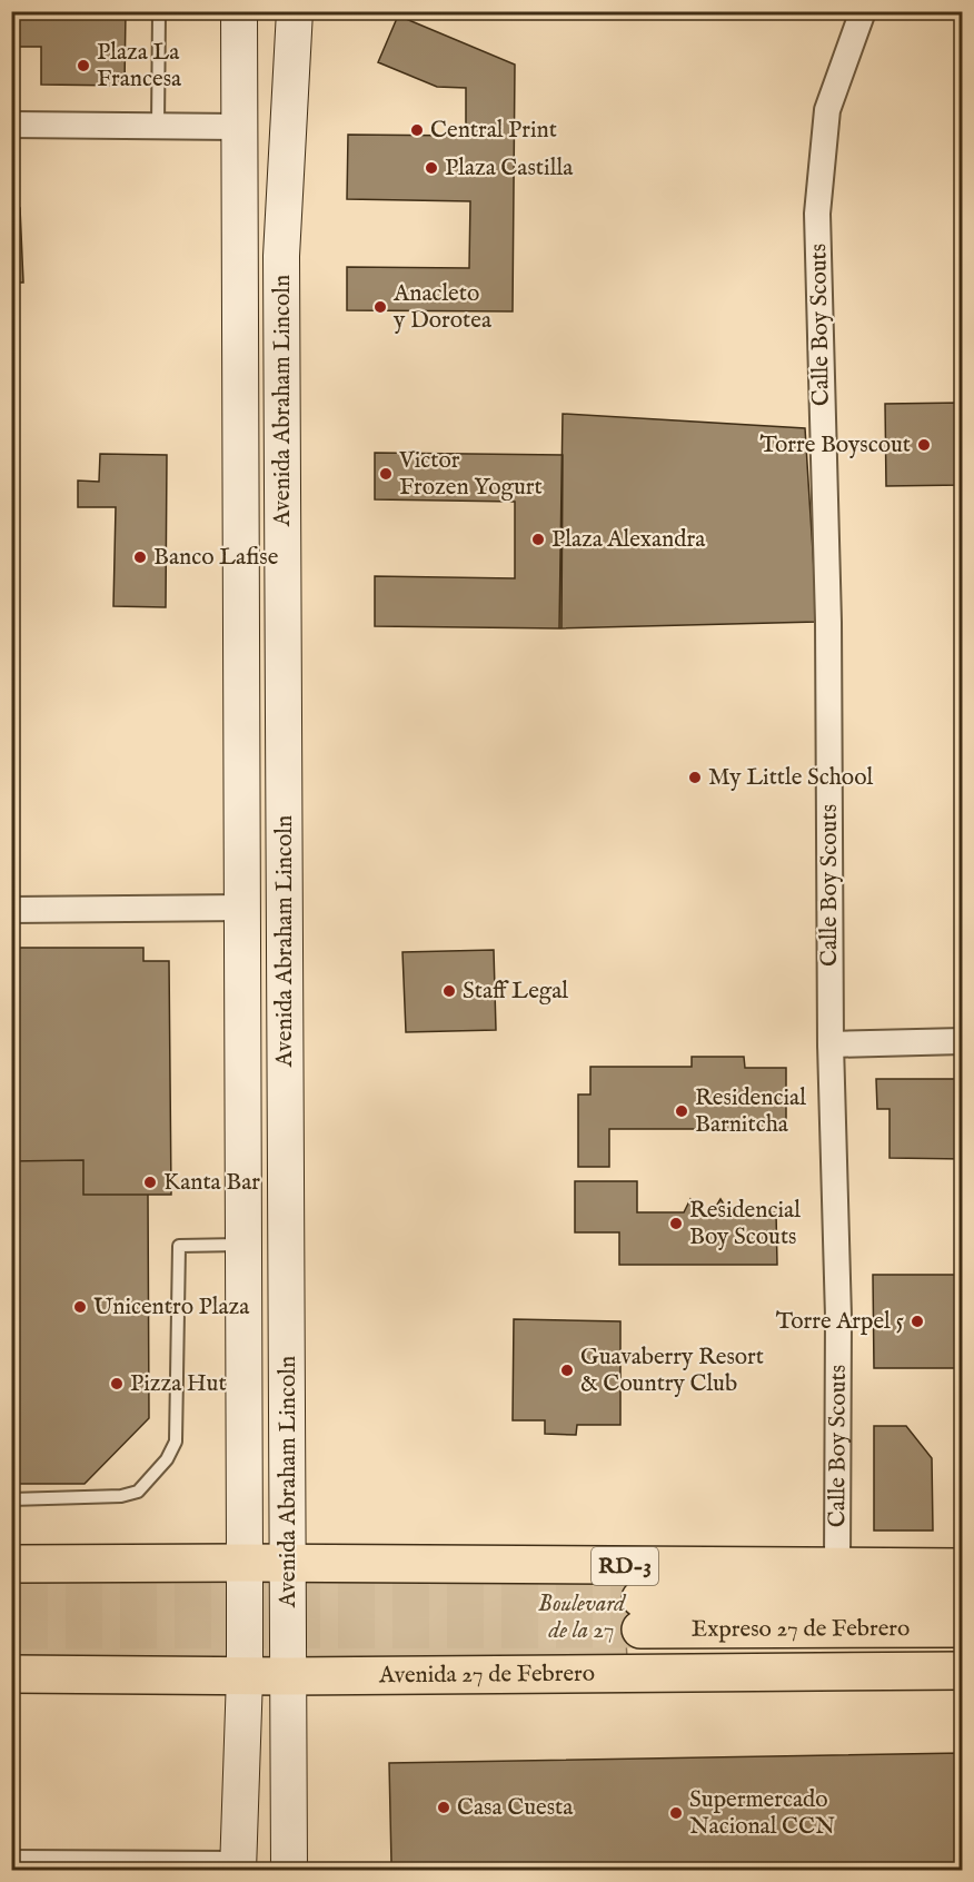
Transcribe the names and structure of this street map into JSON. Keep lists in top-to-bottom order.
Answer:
{
  "streets": {
    "main road": [
      "Avenida Abraham Lincoln",
      "RD-3",
      "Expreso 27 de Febrero",
      "Avenida 27 de Febrero"
    ],
    "street": ["Calle Boy Scouts"]
  },
  "crossings": [
    ["Calle Boy Scouts", "RD-3"],
    ["Avenida Abraham Lincoln", "RD-3"],
    ["Avenida Abraham Lincoln", "Avenida 27 de Febrero"]
  ],
  "parks": ["Boulevard de la 27"],
  "places": [
    "Plaza La Francesa",
    "Central Print",
    "Plaza Castilla",
    "Anacleto y Dorotea",
    "Torre Boyscout",
    "Victor Frozen Yogurt",
    "Plaza Alexandra",
    "Banco Lafise",
    "My Little School",
    "Staff Legal",
    "Residencial Barnitcha",
    "Kanta Bar",
    "Residencial Boy Scouts",
    "Unicentro Plaza",
    "Torre Arpel 5",
    "Guavaberry Resort & Country Club",
    "Pizza Hut",
    "Casa Cuesta",
    "Supermercado Nacional CCN"
  ]
}
